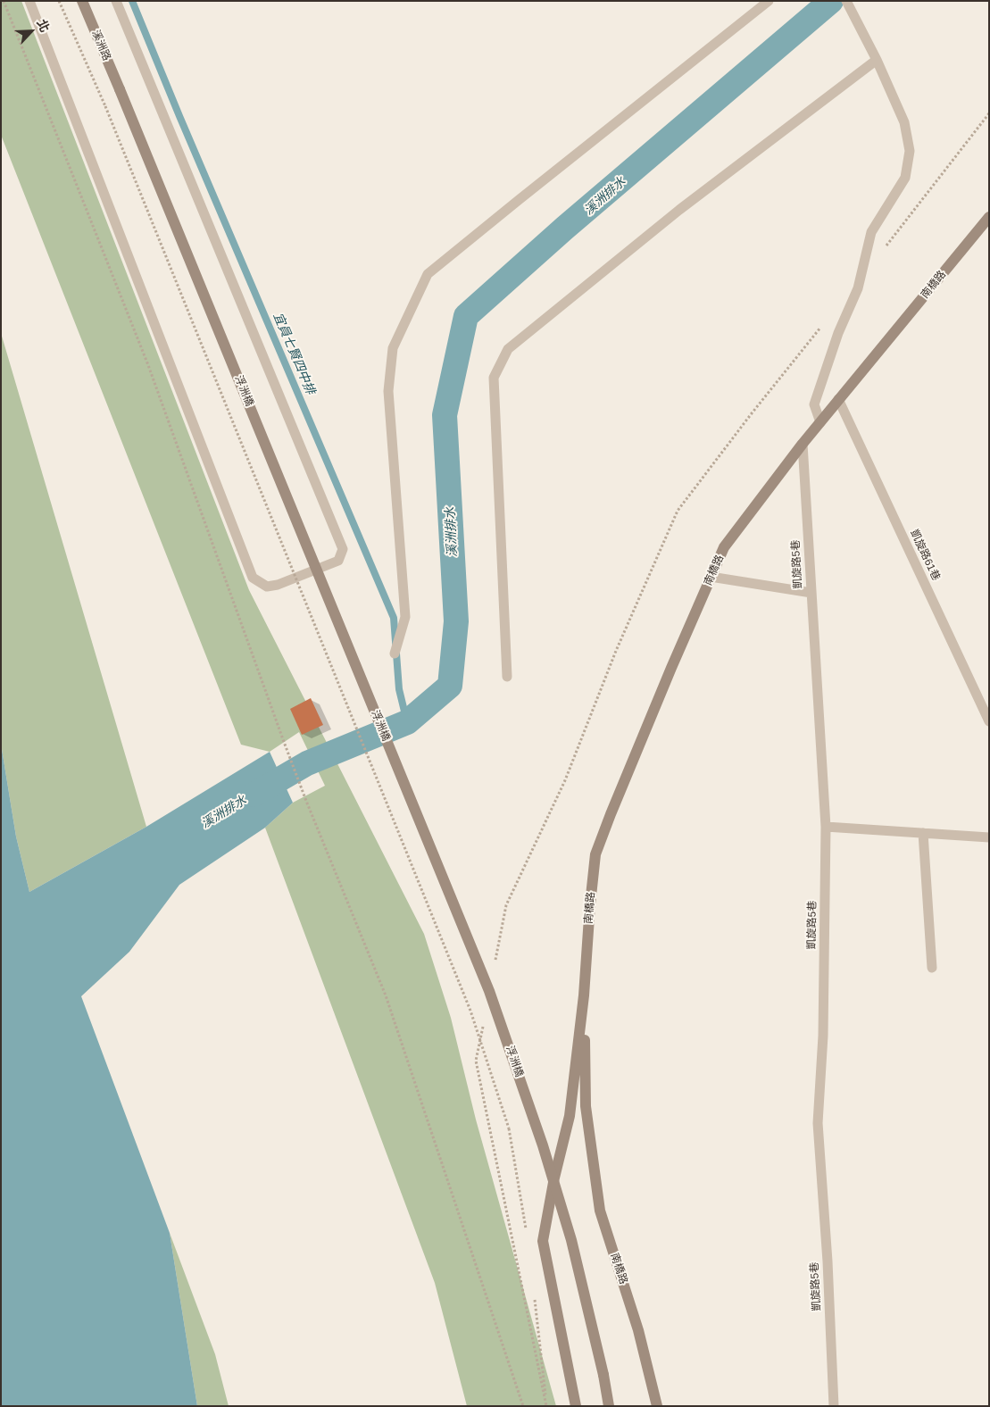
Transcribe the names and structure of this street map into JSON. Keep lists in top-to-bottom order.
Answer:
{
  "streets": {
    "street": ["溪洲路", "南橋路", "浮洲橋"],
    "lane": ["凱旋路61巷", "凱旋路5巷"]
  },
  "crossings": [
    ["溪洲路", "浮洲橋"],
    ["南橋路", "凱旋路61巷"],
    ["南橋路", "凱旋路5巷"]
  ],
  "water": ["溪洲排水", "宜員七賢四中排"],
  "north": "top right"
}
